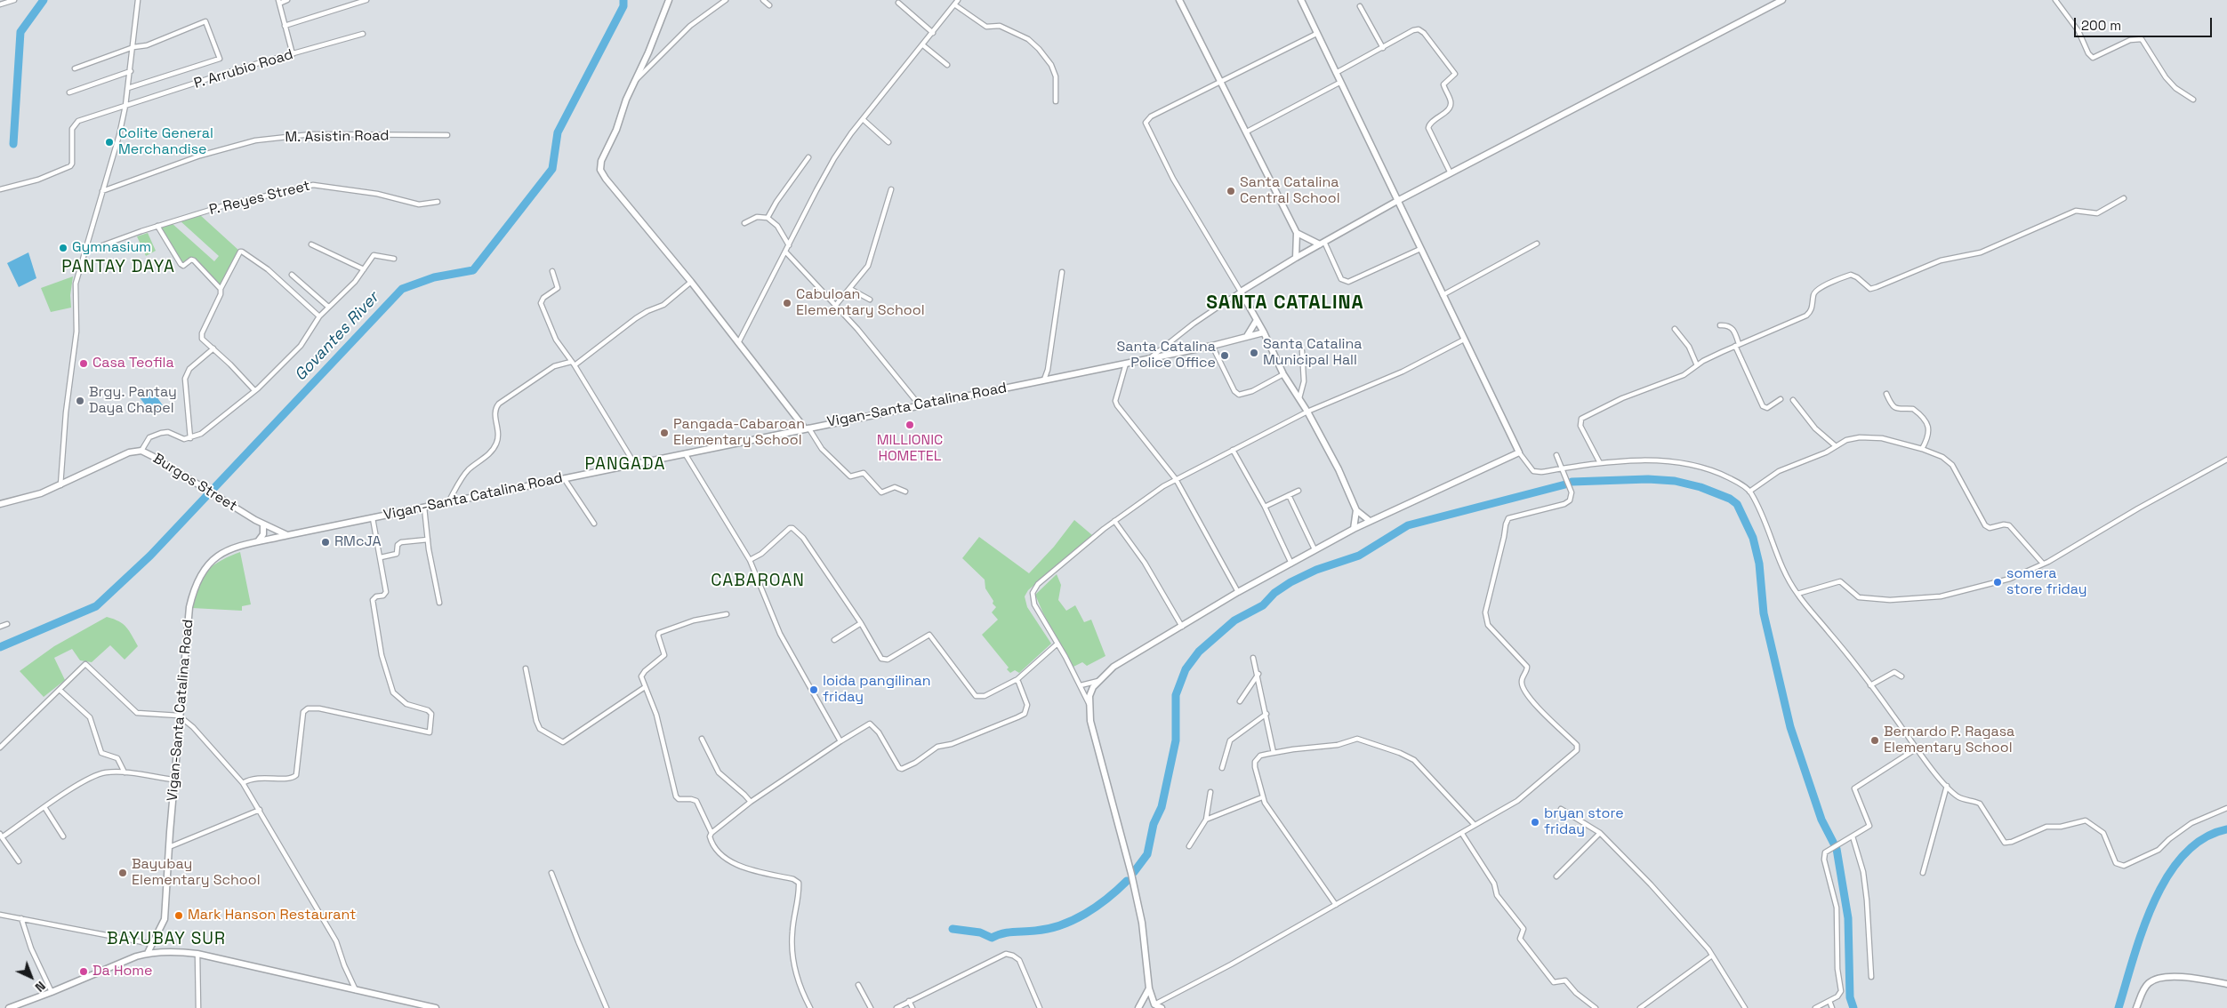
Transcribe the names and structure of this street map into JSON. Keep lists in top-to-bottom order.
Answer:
{
  "streets": {
    "main road": ["Vigan-Santa Catalina Road", "Burgos Street"],
    "street": ["P. Arrubio Road", "M. Asistin Road", "P. Reyes Street"]
  },
  "crossings": [
    ["Vigan-Santa Catalina Road", "Burgos Street"]
  ],
  "districts": [
    "PANTAY DAYA",
    "SANTA CATALINA",
    "PANGADA",
    "CABAROAN",
    "BAYUBAY SUR"
  ],
  "water": ["Govantes River"],
  "places": [
    "Colite General Merchandise",
    "Santa Catalina Central School",
    "Gymnasium",
    "Cabuloan Elementary School",
    "Santa Catalina Municipal Hall",
    "Santa Catalina Police Office",
    "Casa Teofila",
    "Brgy. Pantay Daya Chapel",
    "MILLIONIC HOMETEL",
    "Pangada-Cabaroan Elementary School",
    "RMcJA",
    "somera store friday",
    "loida pangilinan friday",
    "Bernardo P. Ragasa Elementary School",
    "bryan store friday",
    "Bayubay Elementary School",
    "Mark Hanson Restaurant",
    "Da Home"
  ],
  "scale_bar": "200 m",
  "north": "bottom right"
}
